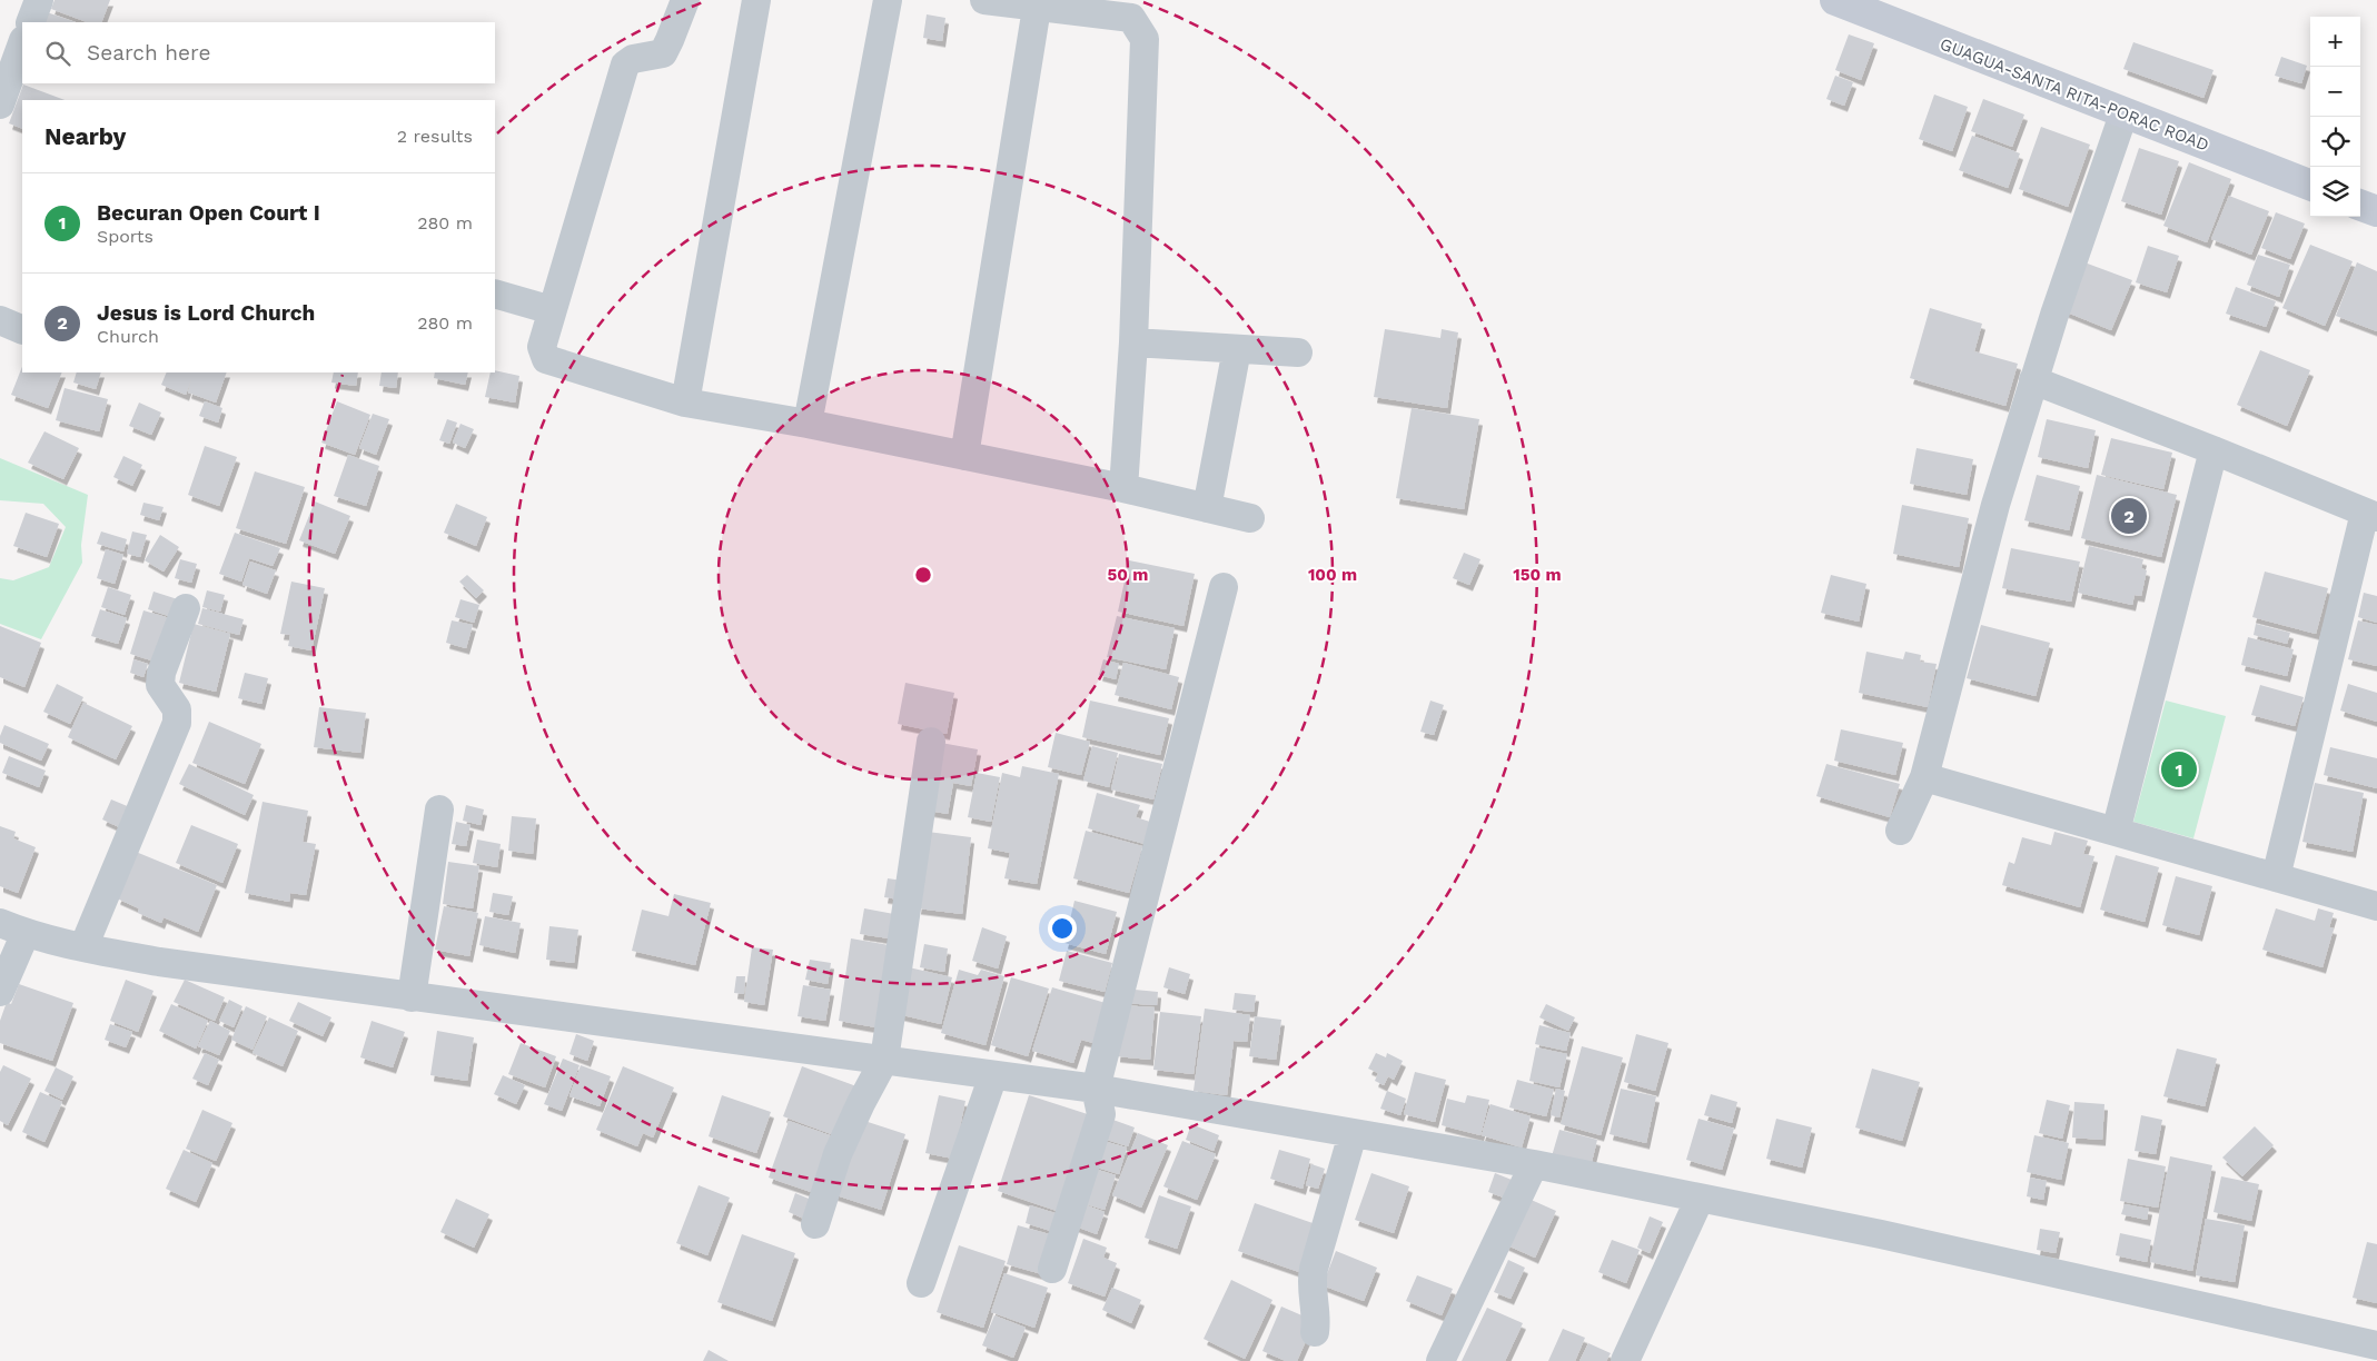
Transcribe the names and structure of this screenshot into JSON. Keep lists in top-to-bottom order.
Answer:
{
  "streets": {
    "main road": ["GUAGUA-SANTA RITA-PORAC ROAD"]
  },
  "page": {
    "map_buttons": ["+", "−"],
    "search": "Search here",
    "heading": ["Nearby", "2 results"],
    "list": [
      {
        "mark": "1",
        "name": "Becuran Open Court I",
        "note": "Sports",
        "value": "280 m"
      },
      {
        "mark": "2",
        "name": "Jesus is Lord Church",
        "note": "Church",
        "value": "280 m"
      }
    ],
    "pins": ["2", "1"]
  },
  "rings": ["50 m", "100 m", "150 m"]
}
